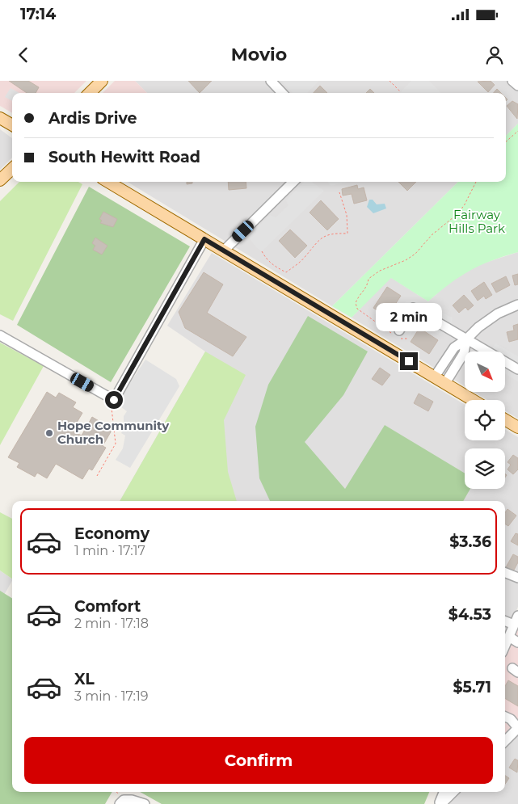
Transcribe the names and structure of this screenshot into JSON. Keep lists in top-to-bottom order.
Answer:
{
  "parks": ["Fairway Hills Park"],
  "places": ["Hope Community Church"],
  "north": "bottom right",
  "page": {
    "status": "17:14",
    "header": "Movio",
    "banner": ["Ardis Drive", "South Hewitt Road"],
    "bubble": "2 min",
    "list": [
      {
        "name": "Economy",
        "note": "1 min · 17:17",
        "value": "$3.36"
      },
      {
        "name": "Comfort",
        "note": "2 min · 17:18",
        "value": "$4.53"
      },
      {
        "name": "XL",
        "note": "3 min · 17:19",
        "value": "$5.71"
      }
    ],
    "buttons": "Confirm"
  }
}
